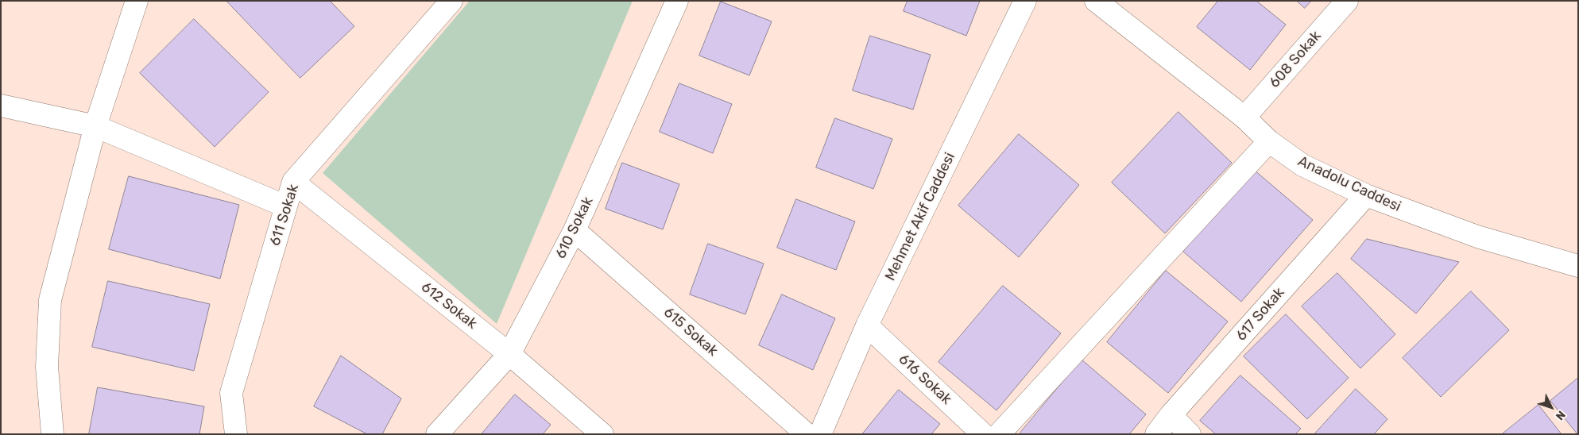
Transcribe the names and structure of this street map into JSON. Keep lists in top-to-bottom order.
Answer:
{
  "streets": {
    "street": [
      "608 Sokak",
      "Anadolu Caddesi",
      "611 Sokak",
      "Mehmet Akif Caddesi",
      "610 Sokak",
      "612 Sokak",
      "617 Sokak",
      "615 Sokak",
      "616 Sokak"
    ]
  },
  "crossings": [
    ["608 Sokak", "Anadolu Caddesi"],
    ["Anadolu Caddesi", "617 Sokak"],
    ["611 Sokak", "612 Sokak"],
    ["Mehmet Akif Caddesi", "616 Sokak"],
    ["610 Sokak", "612 Sokak"],
    ["610 Sokak", "615 Sokak"]
  ],
  "north": "bottom right"
}
